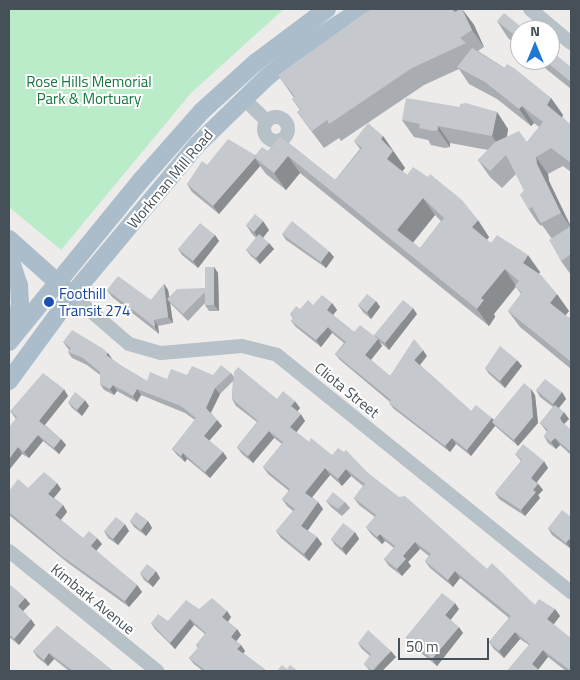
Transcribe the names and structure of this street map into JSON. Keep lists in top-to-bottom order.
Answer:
{
  "streets": {
    "main road": ["Workman Mill Road"],
    "street": ["Cliota Street", "Kimbark Avenue"]
  },
  "crossings": [
    ["Workman Mill Road", "Cliota Street"]
  ],
  "parks": ["Rose Hills Memorial Park & Mortuary"],
  "places": ["Foothill Transit 274"],
  "scale_bar": "50 m",
  "north": "top"
}
